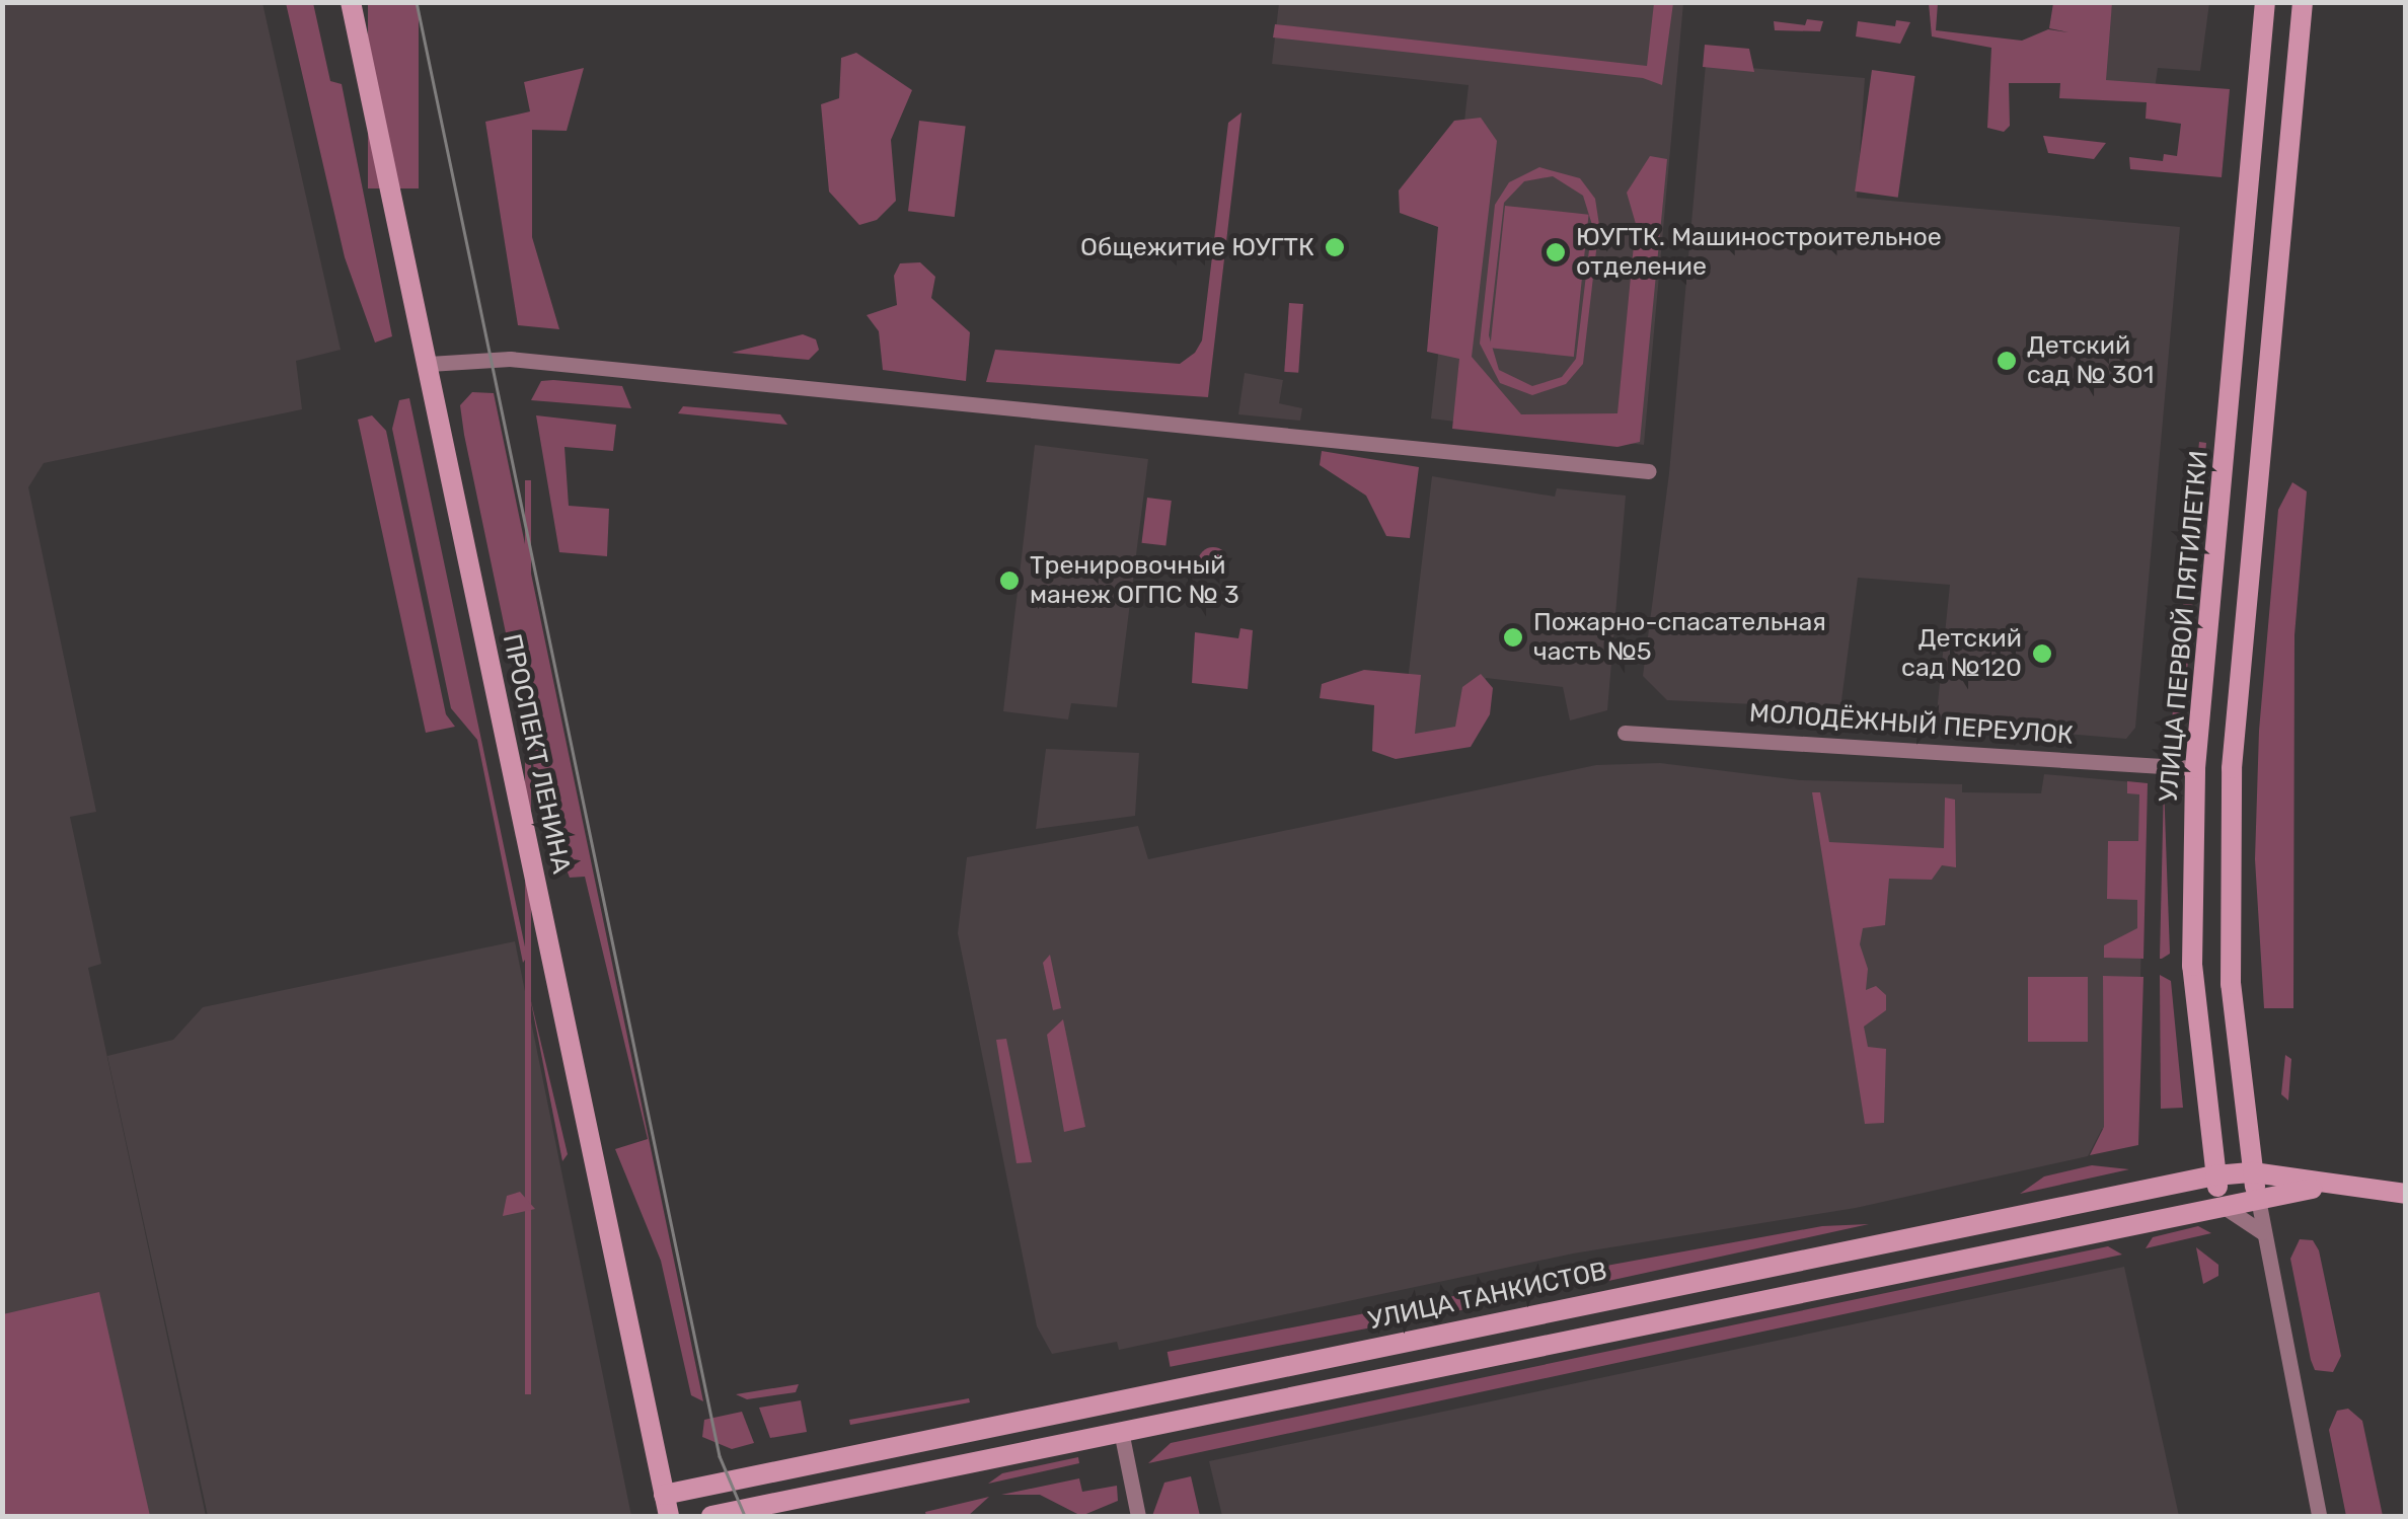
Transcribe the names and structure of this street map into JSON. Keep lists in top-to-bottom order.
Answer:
{
  "streets": {
    "main road": ["УЛИЦА ПЕРВОЙ ПЯТИЛЕТКИ", "ПРОСПЕКТ ЛЕНИНА", "УЛИЦА ТАНКИСТОВ"],
    "street": ["МОЛОДЁЖНЫЙ ПЕРЕУЛОК"]
  },
  "crossings": [
    ["УЛИЦА ПЕРВОЙ ПЯТИЛЕТКИ", "МОЛОДЁЖНЫЙ ПЕРЕУЛОК"],
    ["УЛИЦА ПЕРВОЙ ПЯТИЛЕТКИ", "УЛИЦА ТАНКИСТОВ"],
    ["ПРОСПЕКТ ЛЕНИНА", "УЛИЦА ТАНКИСТОВ"]
  ],
  "places": [
    "Общежитие ЮУГТК",
    "ЮУГТК. Машиностроительное отделение",
    "Детский сад № 301",
    "Тренировочный манеж ОГПС № 3",
    "Пожарно-спасательная часть №5",
    "Детский сад №120"
  ]
}
